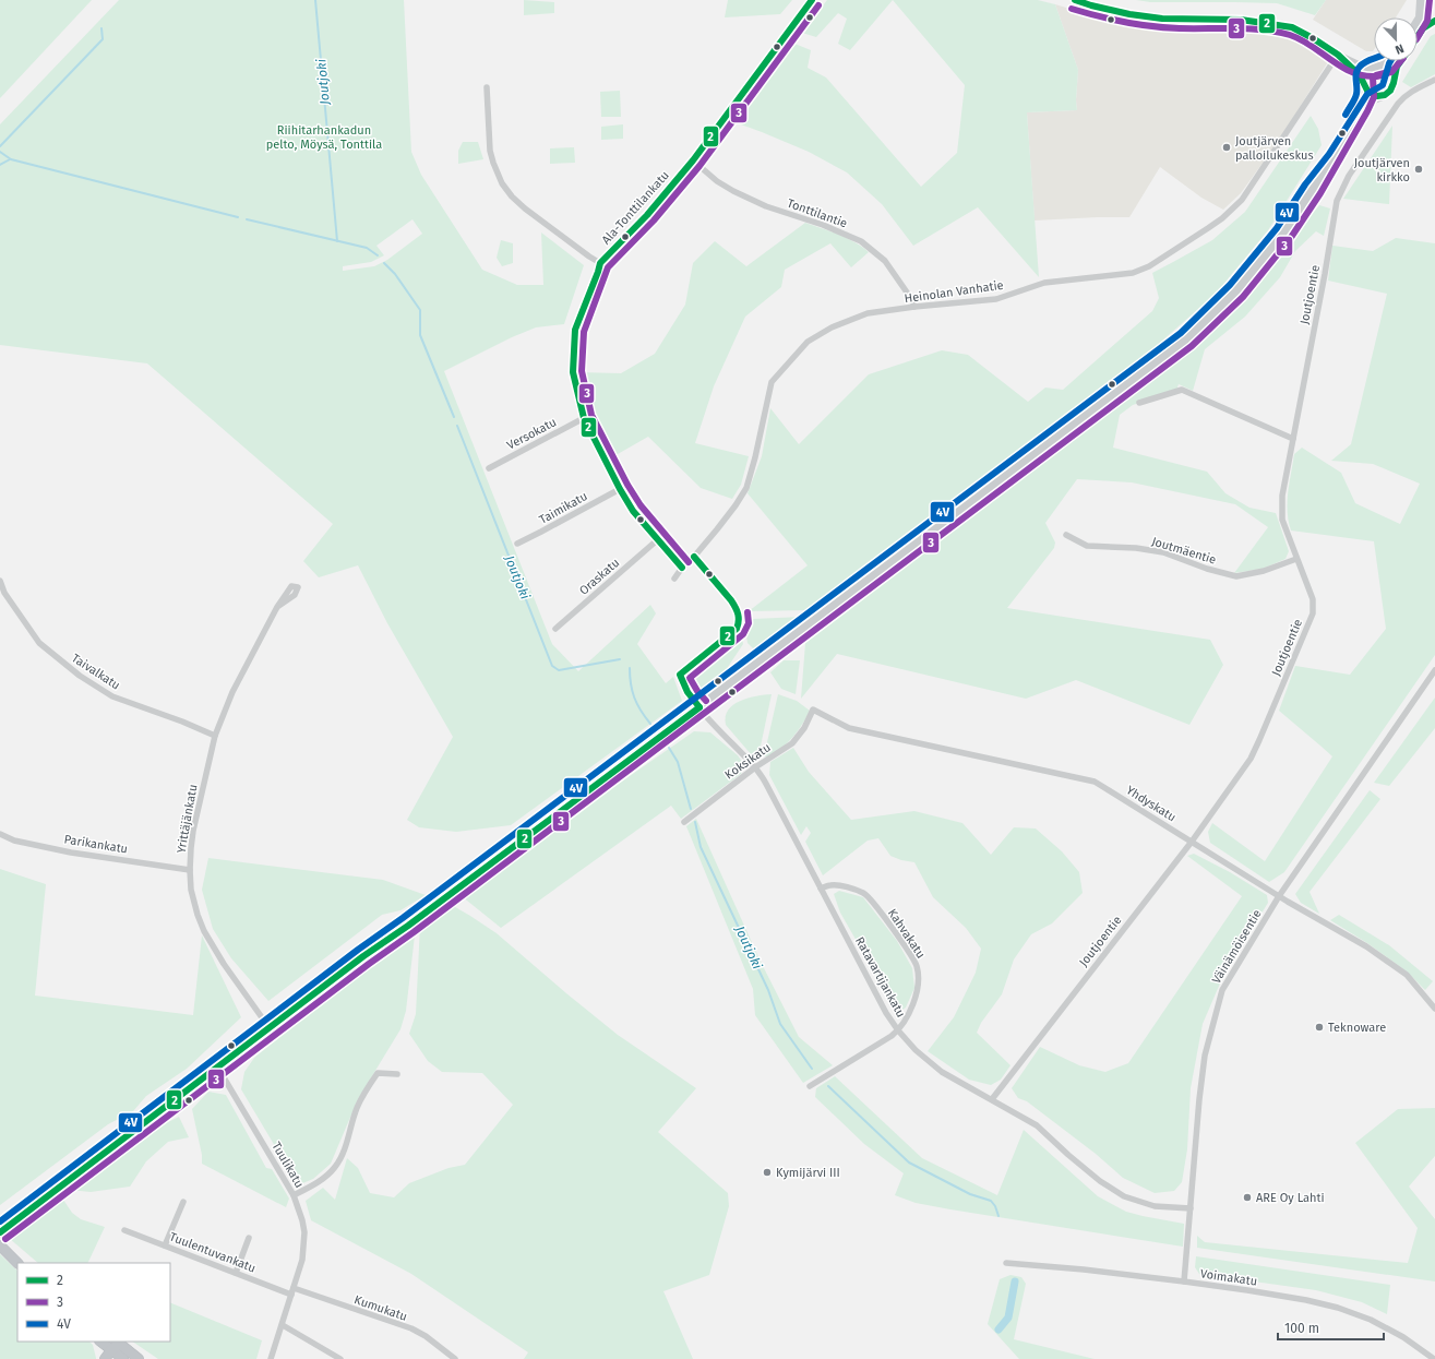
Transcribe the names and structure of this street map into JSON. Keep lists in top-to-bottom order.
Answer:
{
  "streets": {
    "street": [
      "Ala-Tonttilankatu",
      "Tonttilantie",
      "Heinolan Vanhatie",
      "Joutjoentie",
      "Versokatu",
      "Taimikatu",
      "Joutmäentie",
      "Oraskatu",
      "Taivalkatu",
      "Koksikatu",
      "Yhdyskatu",
      "Yrittäjänkatu",
      "Parikankatu",
      "Kahvakatu",
      "Väinämöisentie",
      "Ratavartijankatu",
      "Tuulikatu",
      "Tuulentuvankatu",
      "Voimakatu",
      "Kumukatu"
    ]
  },
  "crossings": [
    ["Ala-Tonttilankatu", "Tonttilantie"],
    ["Ala-Tonttilankatu", "Heinolan Vanhatie"],
    ["Ala-Tonttilankatu", "Versokatu"],
    ["Ala-Tonttilankatu", "Taimikatu"],
    ["Ala-Tonttilankatu", "Oraskatu"],
    ["Tonttilantie", "Heinolan Vanhatie"],
    ["Heinolan Vanhatie", "Ratavartijankatu"],
    ["Joutjoentie", "Joutmäentie"],
    ["Joutjoentie", "Yhdyskatu"],
    ["Joutjoentie", "Ratavartijankatu"],
    ["Taivalkatu", "Yrittäjänkatu"],
    ["Koksikatu", "Yhdyskatu"],
    ["Koksikatu", "Ratavartijankatu"],
    ["Yhdyskatu", "Väinämöisentie"],
    ["Yrittäjänkatu", "Parikankatu"],
    ["Kahvakatu", "Ratavartijankatu"],
    ["Väinämöisentie", "Ratavartijankatu"],
    ["Väinämöisentie", "Voimakatu"],
    ["Tuulikatu", "Tuulentuvankatu"],
    ["Tuulikatu", "Kumukatu"],
    ["Tuulentuvankatu", "Kumukatu"]
  ],
  "water": ["Joutjoki"],
  "parks": ["Riihitarhankadun pelto, Möysä, Tonttila"],
  "places": [
    "Joutjärven palloilukeskus",
    "Joutjärven kirkko",
    "Teknoware",
    "Kymijärvi III",
    "ARE Oy Lahti"
  ],
  "lines": ["transit line 2", "transit line 3", "transit line 4V"],
  "legend": ["2", "3", "4V"],
  "scale_bar": "100 m",
  "north": "bottom"
}
